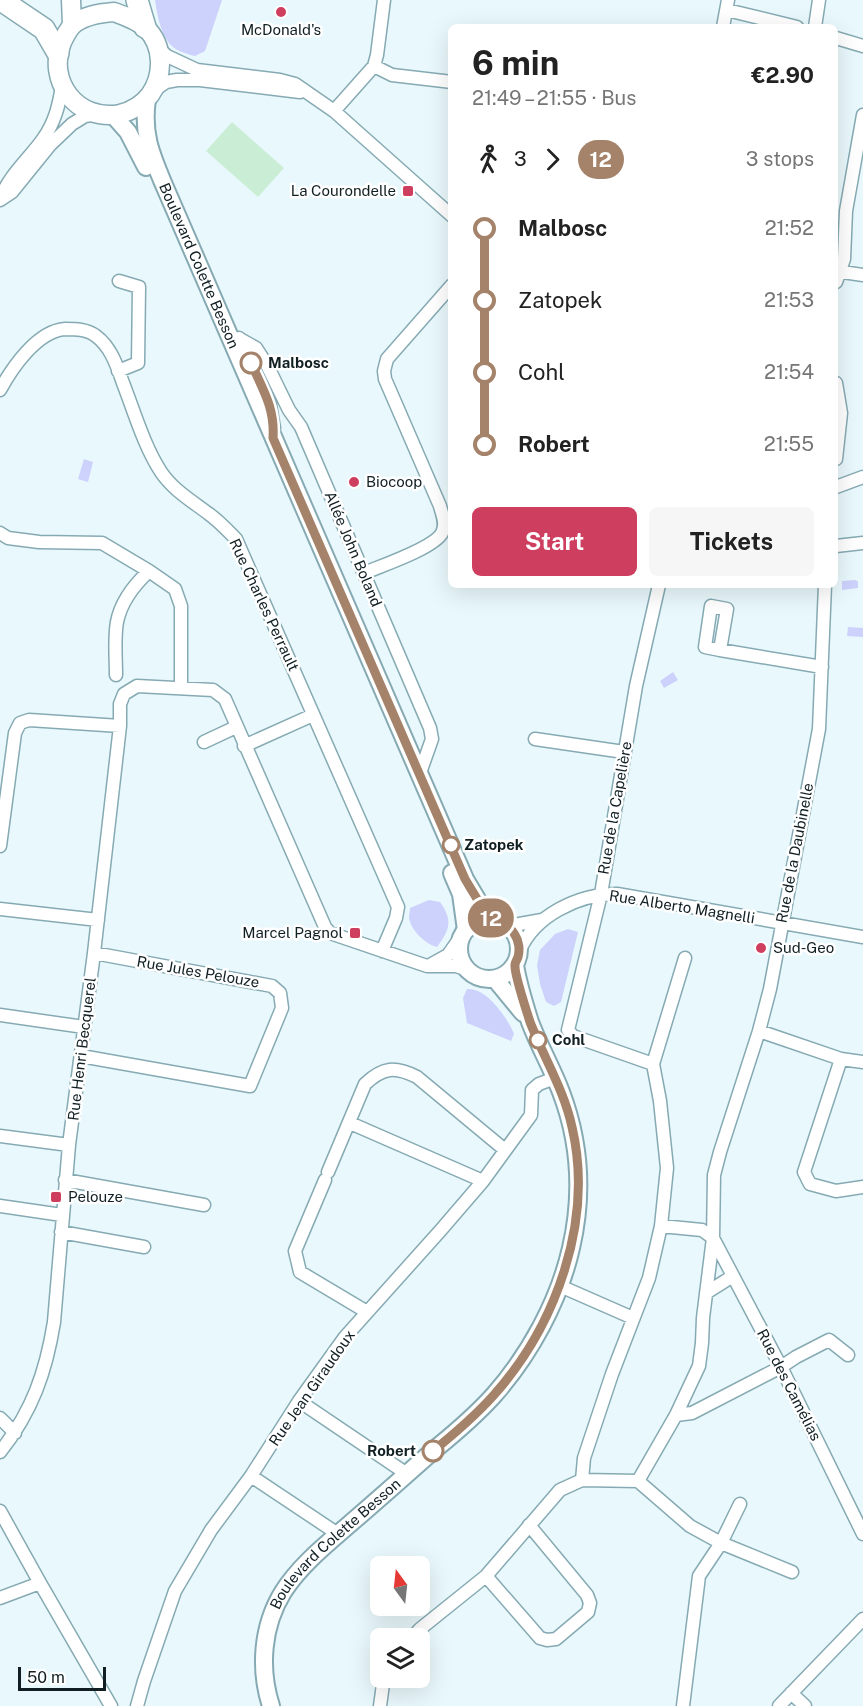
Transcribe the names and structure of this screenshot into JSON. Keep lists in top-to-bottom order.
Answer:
{
  "streets": {
    "main road": ["Boulevard Colette Besson"],
    "street": [
      "Allée John Boland",
      "Rue Charles Perrault",
      "Rue de la Capelière",
      "Rue de la Daubinelle",
      "Rue Alberto Magnelli",
      "Rue Jules Pelouze",
      "Rue Henri Becquerel",
      "Rue des Camélias",
      "Rue Jean Giraudoux"
    ]
  },
  "crossings": [
    ["Boulevard Colette Besson", "Allée John Boland"],
    ["Boulevard Colette Besson", "Rue Jean Giraudoux"],
    ["Rue de la Capelière", "Rue Alberto Magnelli"],
    ["Rue de la Daubinelle", "Rue Alberto Magnelli"],
    ["Rue de la Daubinelle", "Rue des Camélias"],
    ["Rue Jules Pelouze", "Rue Henri Becquerel"]
  ],
  "places": {
    "other": [
      "McDonald's",
      "Malbosc",
      "Biocoop",
      "Zatopek",
      "Sud-Geo",
      "Cohl",
      "Robert"
    ],
    "transit": ["La Courondelle", "Marcel Pagnol", "Pelouze"]
  },
  "lines": ["bus line 12"],
  "scale_bar": "50 m",
  "north": "top",
  "page": {
    "on_map": "12",
    "heading": ["6 min", "21:49 – 21:55 · Bus", "€2.90"],
    "legs": ["3", "12", "3 stops"],
    "list": [
      {
        "name": "Malbosc",
        "value": "21:52"
      },
      {
        "name": "Zatopek",
        "value": "21:53"
      },
      {
        "name": "Cohl",
        "value": "21:54"
      },
      {
        "name": "Robert",
        "value": "21:55"
      }
    ],
    "buttons": ["Start", "Tickets"],
    "scale": "50 m"
  }
}
